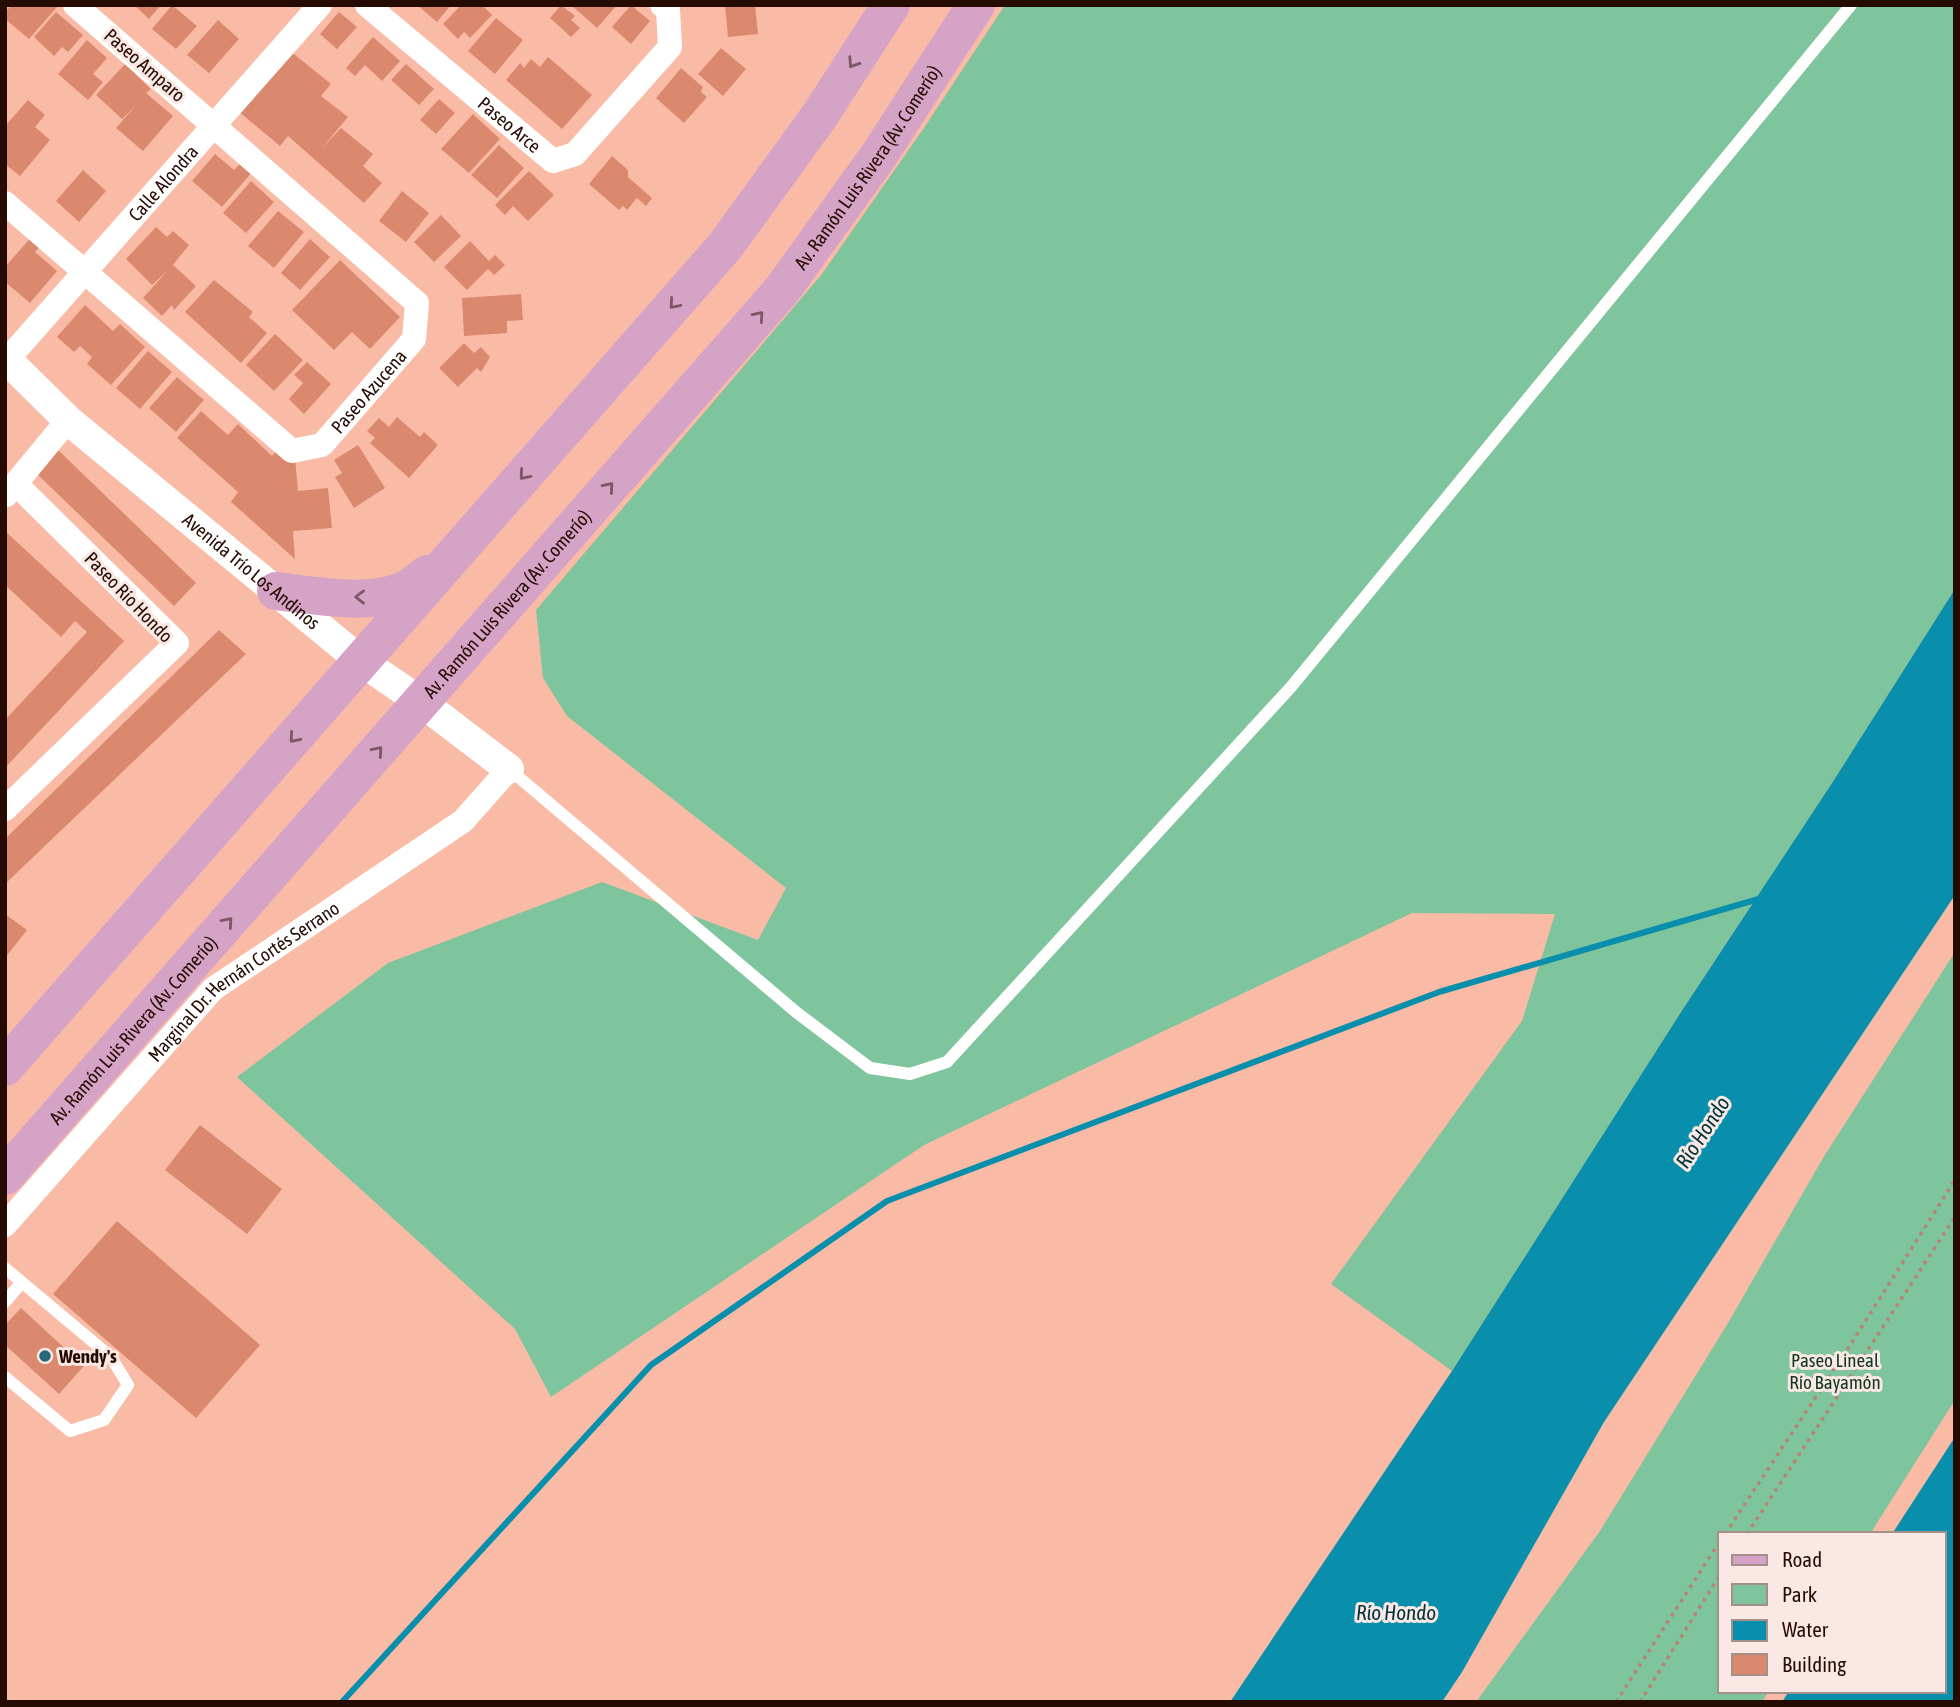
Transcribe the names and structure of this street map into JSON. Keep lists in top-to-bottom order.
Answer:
{
  "streets": {
    "main road": ["Av. Ramón Luis Rivera (Av. Comerío)"],
    "street": [
      "Paseo Amparo",
      "Paseo Arce",
      "Calle Alondra",
      "Paseo Azucena",
      "Avenida Trío Los Andinos",
      "Paseo Río Hondo",
      "Marginal Dr. Hernán Cortés Serrano"
    ]
  },
  "crossings": [
    ["Paseo Amparo", "Calle Alondra"],
    ["Paseo Amparo", "Paseo Azucena"],
    ["Av. Ramón Luis Rivera (Av. Comerío)", "Avenida Trío Los Andinos"],
    ["Calle Alondra", "Paseo Azucena"],
    ["Calle Alondra", "Avenida Trío Los Andinos"],
    ["Avenida Trío Los Andinos", "Marginal Dr. Hernán Cortés Serrano"]
  ],
  "water": ["Río Hondo"],
  "parks": ["Paseo Lineal Río Bayamón"],
  "places": ["Wendy's"],
  "legend": [
    "Road",
    "Park",
    "Water",
    "Building"
  ]
}
